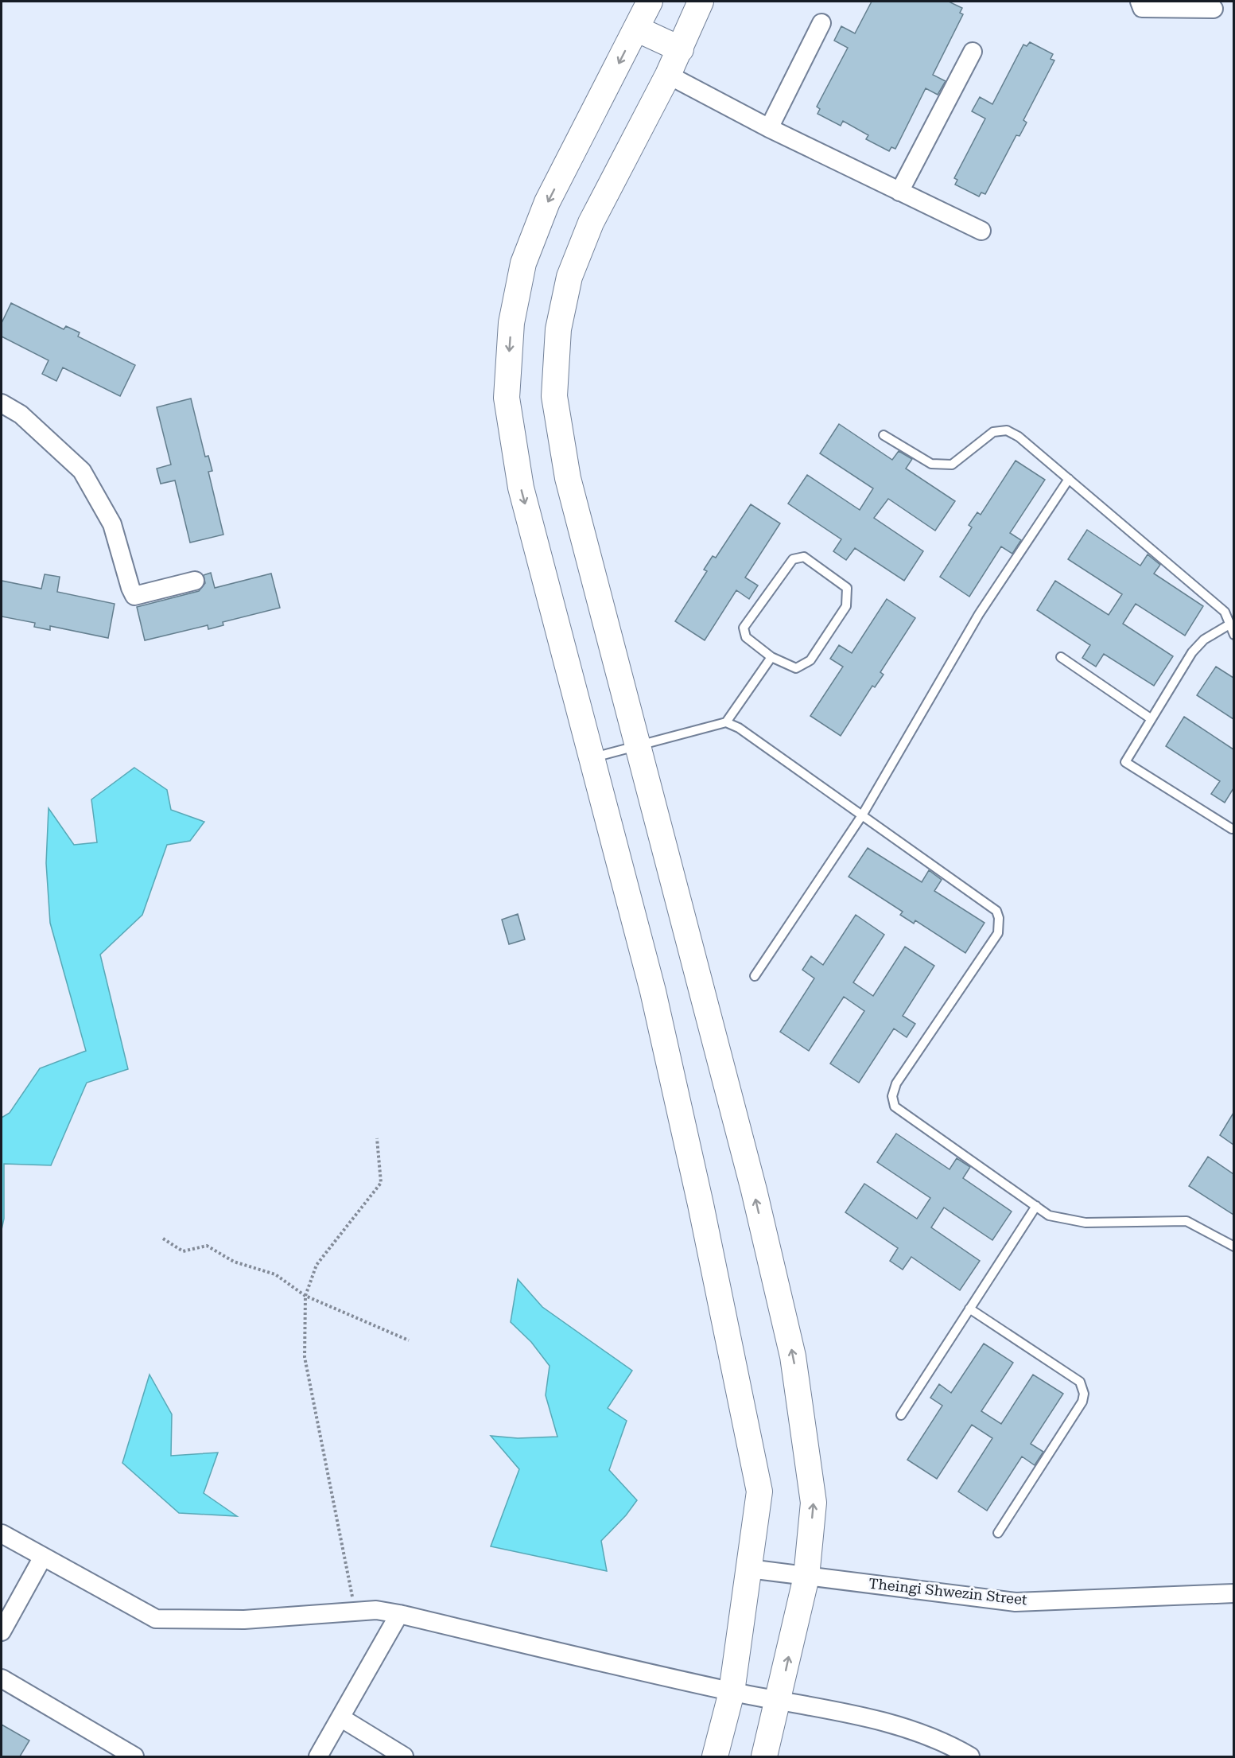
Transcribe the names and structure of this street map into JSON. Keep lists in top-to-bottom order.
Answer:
{
  "streets": {
    "street": ["Theingi Shwezin Street"]
  }
}
